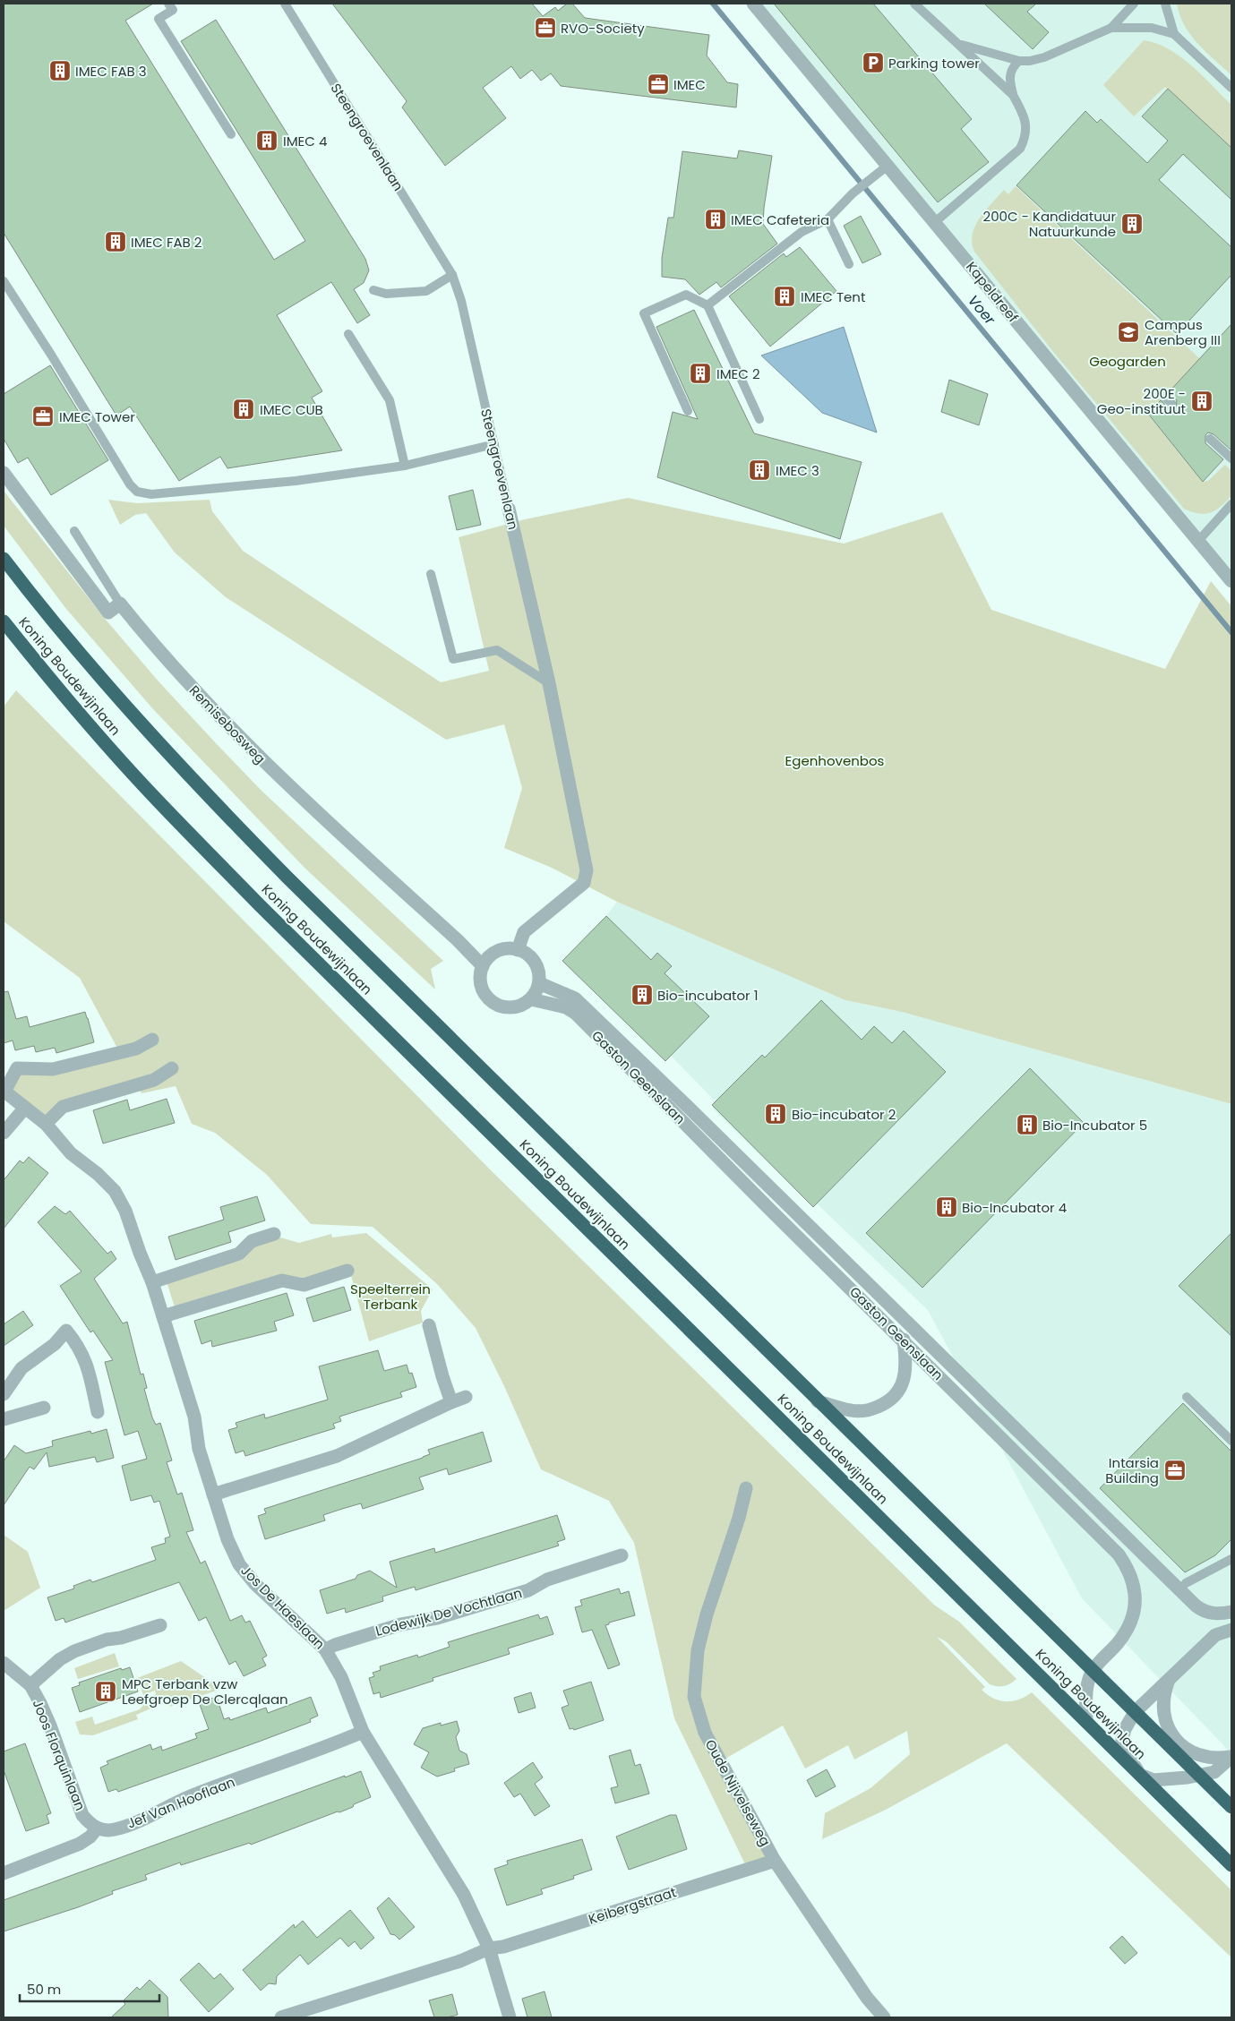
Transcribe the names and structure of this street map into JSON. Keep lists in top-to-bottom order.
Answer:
{
  "streets": {
    "highway": ["Koning Boudewijnlaan"],
    "street": [
      "Steengroevenlaan",
      "Kapeldreef",
      "Remisebosweg",
      "Gaston Geenslaan",
      "Jos De Haeslaan",
      "Lodewijk De Vochtlaan",
      "Joos Florquinlaan",
      "Oude Nijvelseweg",
      "Jef Van Hooflaan",
      "Keibergstraat"
    ]
  },
  "crossings": [
    ["Steengroevenlaan", "Remisebosweg"],
    ["Steengroevenlaan", "Gaston Geenslaan"],
    ["Koning Boudewijnlaan", "Gaston Geenslaan"],
    ["Remisebosweg", "Gaston Geenslaan"],
    ["Jos De Haeslaan", "Lodewijk De Vochtlaan"],
    ["Jos De Haeslaan", "Jef Van Hooflaan"],
    ["Jos De Haeslaan", "Keibergstraat"],
    ["Joos Florquinlaan", "Jef Van Hooflaan"],
    ["Oude Nijvelseweg", "Keibergstraat"]
  ],
  "water": ["Voer"],
  "parks": ["Geogarden", "Egenhovenbos", "Speelterrein Terbank"],
  "places": {
    "office": [
      "RVO-Society",
      "IMEC",
      "IMEC Tower",
      "Intarsia Building"
    ],
    "parking": ["Parking tower"],
    "building": [
      "IMEC FAB 3",
      "IMEC 4",
      "IMEC Cafeteria",
      "200C - Kandidatuur Natuurkunde",
      "IMEC FAB 2",
      "IMEC Tent",
      "IMEC 2",
      "200E - Geo-instituut",
      "IMEC CUB",
      "IMEC 3",
      "Bio-incubator 1",
      "Bio-incubator 2",
      "Bio-Incubator 5",
      "Bio-Incubator 4",
      "MPC Terbank vzw Leefgroep De Clercqlaan"
    ],
    "school or university": ["Campus Arenberg III"]
  },
  "scale_bar": "50 m"
}
